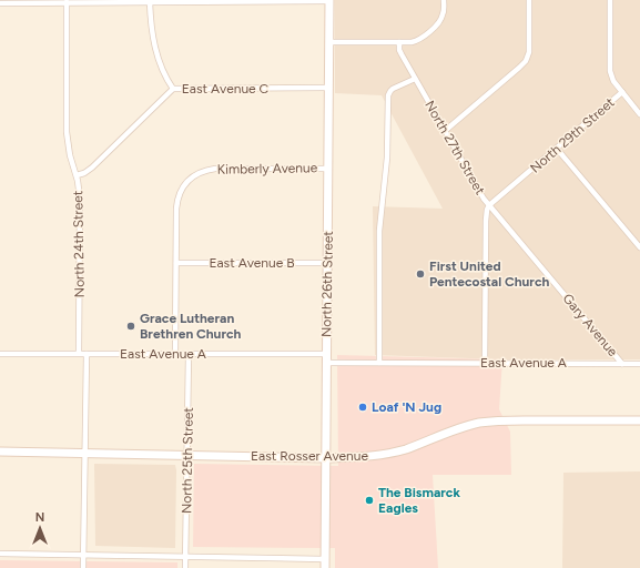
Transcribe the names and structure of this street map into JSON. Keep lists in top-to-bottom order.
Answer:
{
  "streets": {
    "street": [
      "East Avenue C",
      "North 29th Street",
      "North 27th Street",
      "Kimberly Avenue",
      "North 24th Street",
      "East Avenue B",
      "North 26th Street",
      "Gary Avenue",
      "East Avenue A",
      "East Rosser Avenue",
      "North 25th Street"
    ]
  },
  "crossings": [
    ["East Avenue C", "North 24th Street"],
    ["East Avenue C", "North 26th Street"],
    ["North 29th Street", "North 27th Street"],
    ["North 29th Street", "Gary Avenue"],
    ["North 27th Street", "Gary Avenue"],
    ["North 27th Street", "East Avenue A"],
    ["Kimberly Avenue", "East Avenue B"],
    ["Kimberly Avenue", "North 26th Street"],
    ["North 24th Street", "East Avenue A"],
    ["East Avenue B", "North 26th Street"],
    ["North 26th Street", "East Avenue A"],
    ["North 26th Street", "East Rosser Avenue"],
    ["Gary Avenue", "East Avenue A"],
    ["East Avenue A", "North 25th Street"],
    ["East Rosser Avenue", "North 25th Street"]
  ],
  "places": [
    "First United Pentecostal Church",
    "Grace Lutheran Brethren Church",
    "Loaf 'N Jug",
    "The Bismarck Eagles"
  ],
  "north": "top"
}
